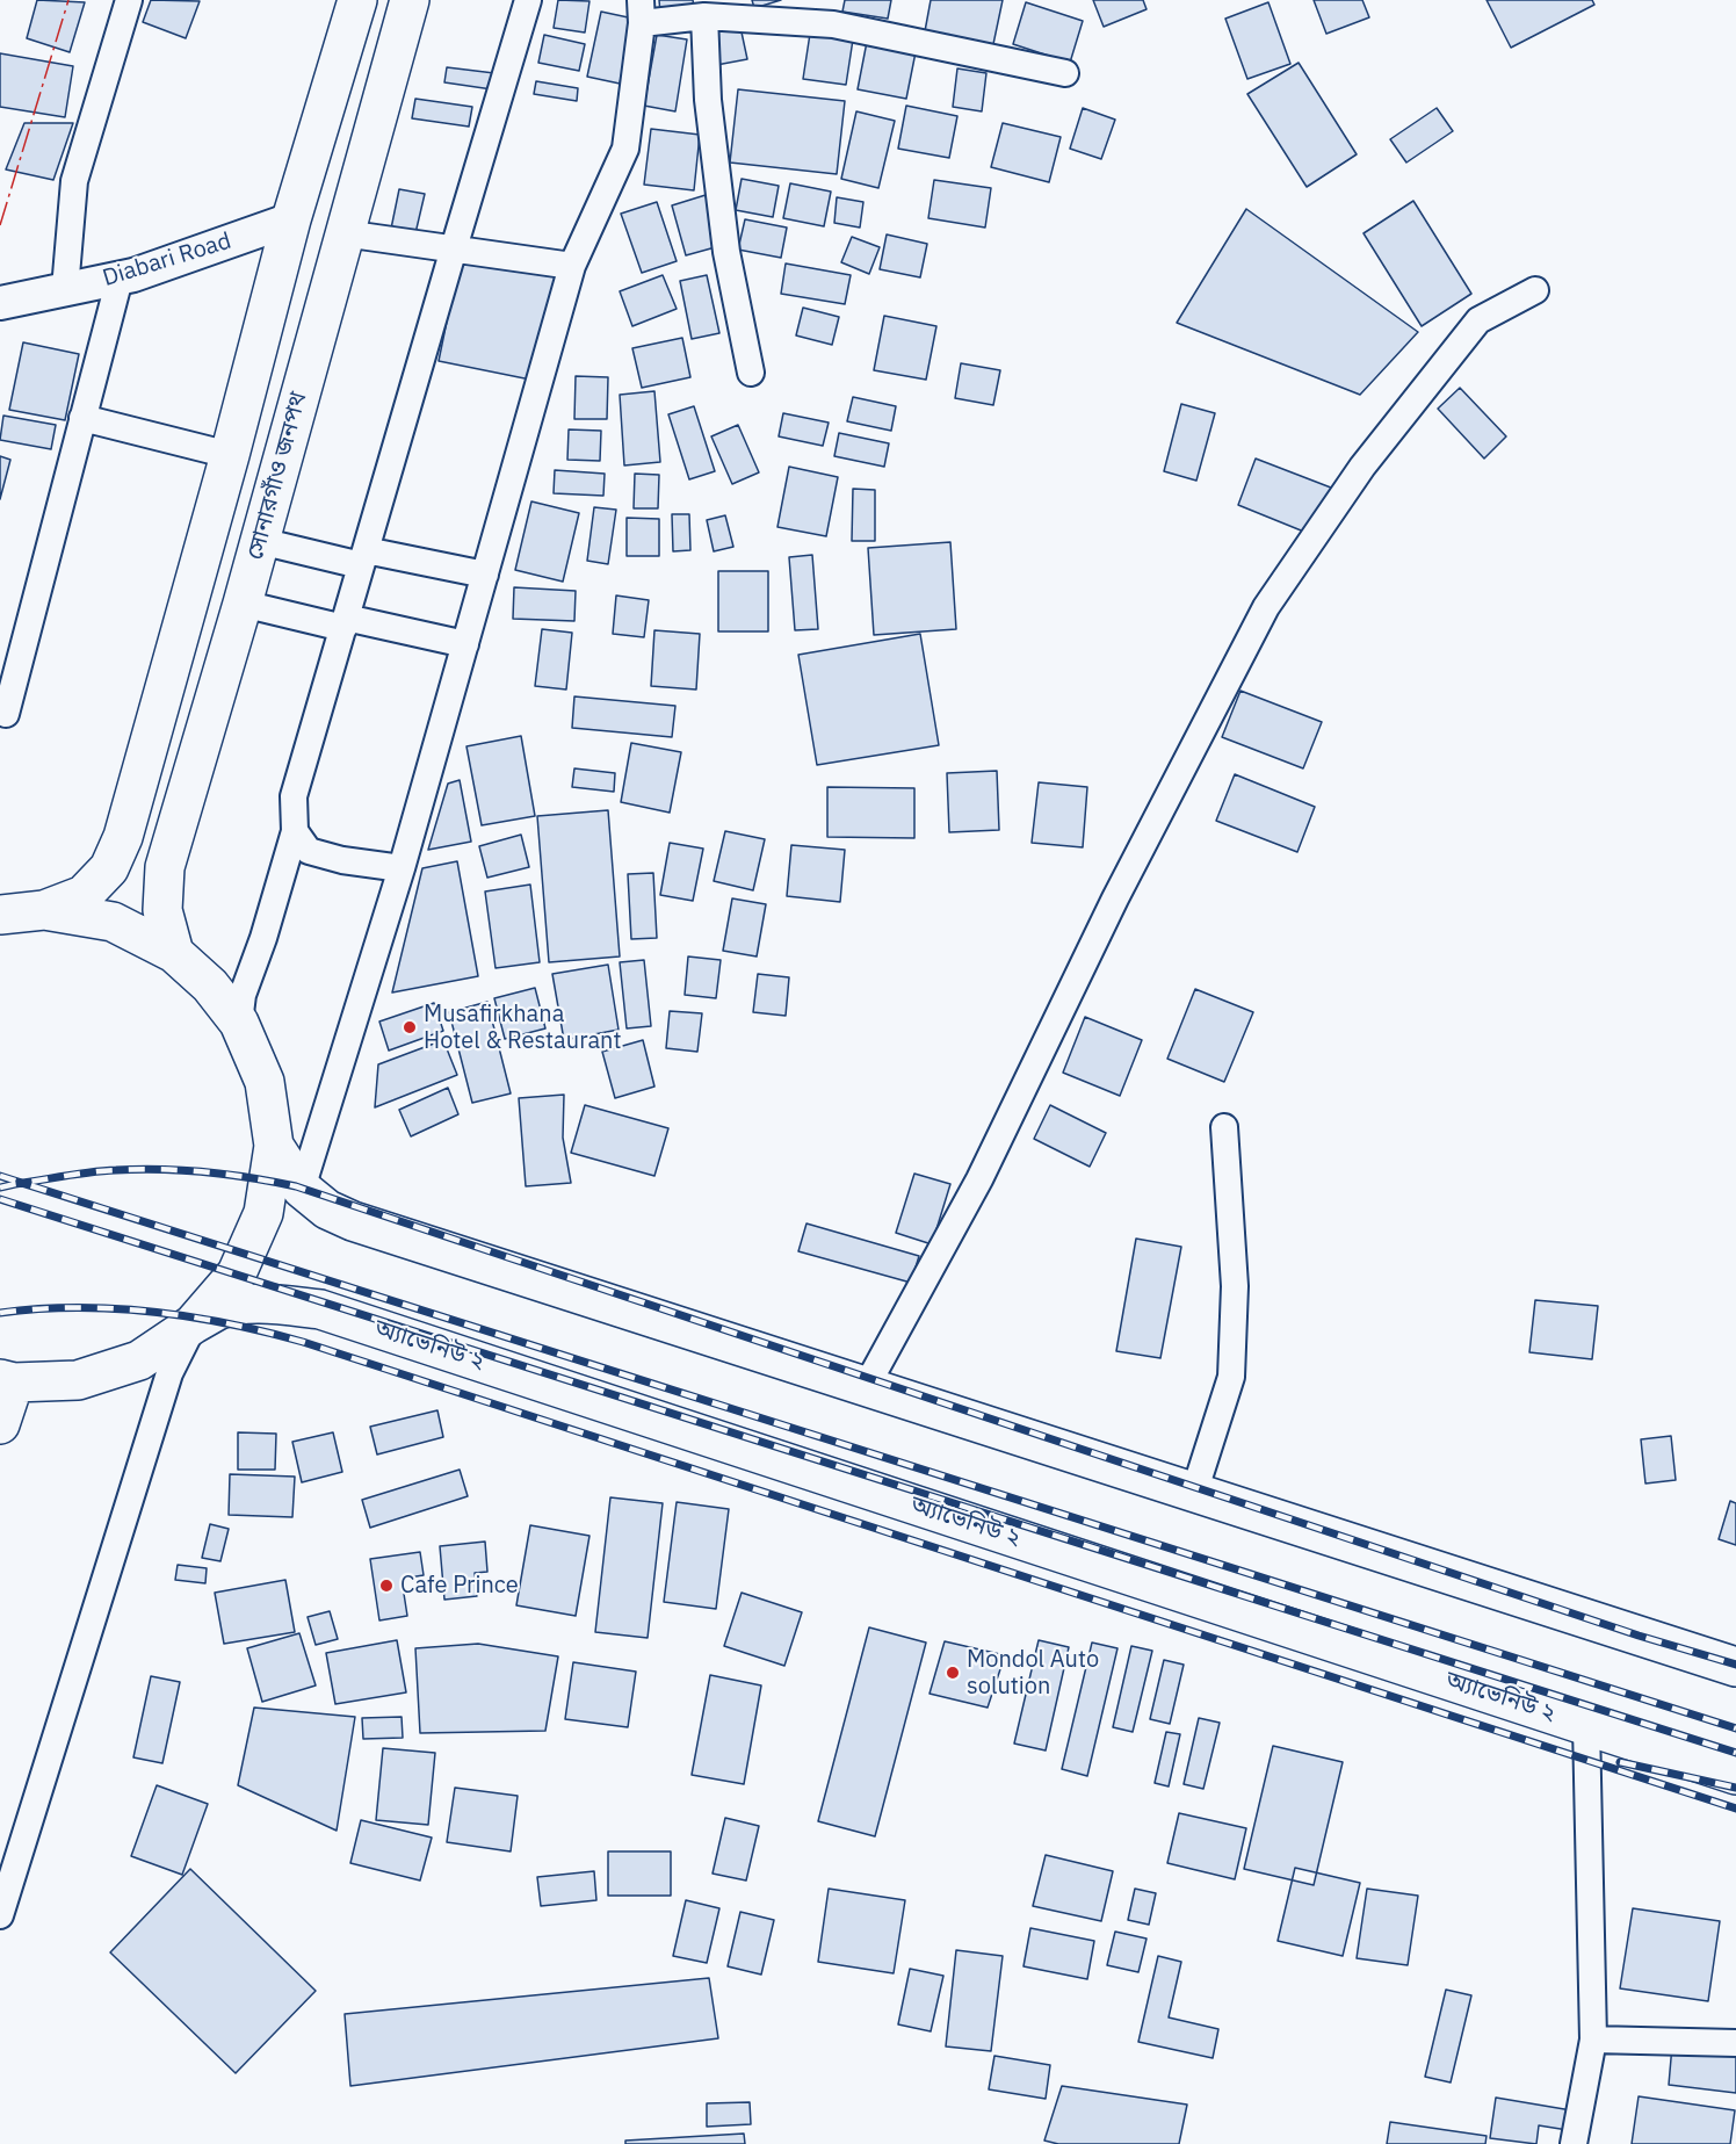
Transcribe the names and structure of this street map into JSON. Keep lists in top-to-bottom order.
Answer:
{
  "streets": {
    "main road": ["সোনারগাঁও জনপথ", "অ্যাভেনিউ ২"],
    "street": ["Diabari Road"]
  },
  "places": ["Musafirkhana Hotel & Restaurant", "Cafe Prince", "Mondol Auto solution"]
}
